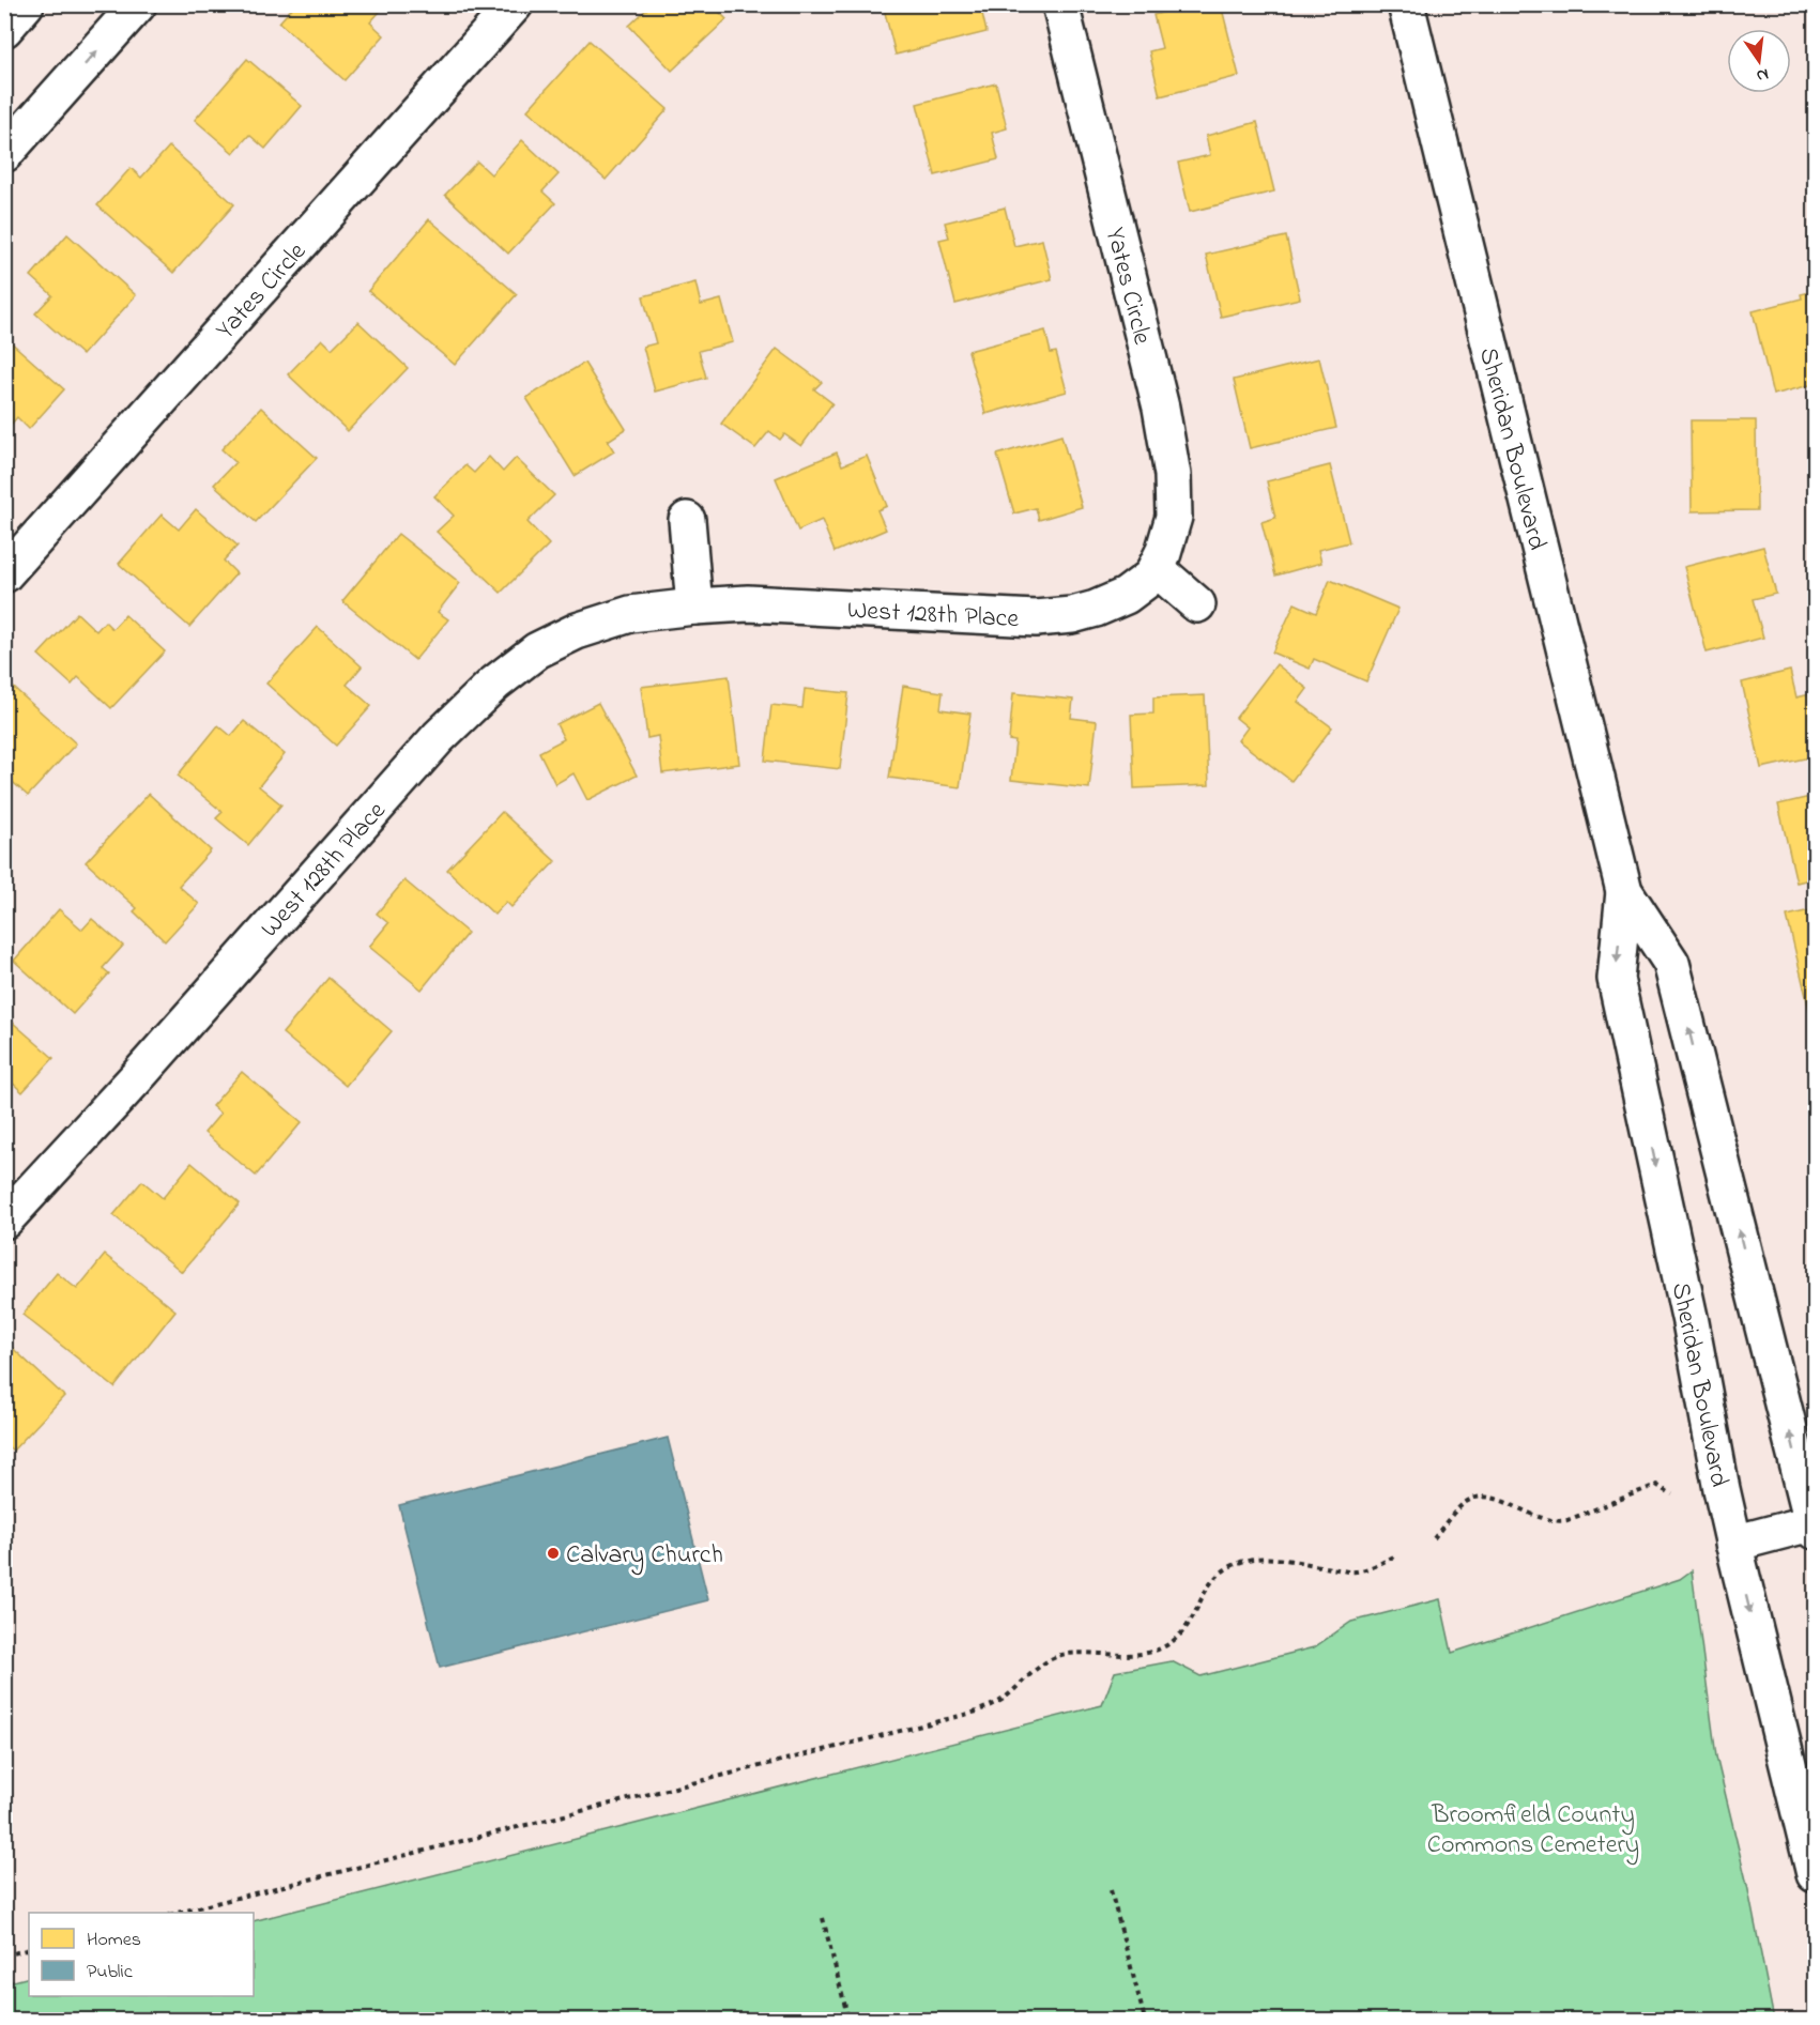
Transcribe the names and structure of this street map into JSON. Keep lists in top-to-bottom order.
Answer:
{
  "streets": {
    "street": ["Yates Circle", "Sheridan Boulevard", "West 128th Place"]
  },
  "crossings": [
    ["Yates Circle", "West 128th Place"]
  ],
  "parks": ["Broomfield County Commons Cemetery"],
  "places": ["Calvary Church"],
  "legend": ["Homes", "Public"],
  "north": "bottom"
}
